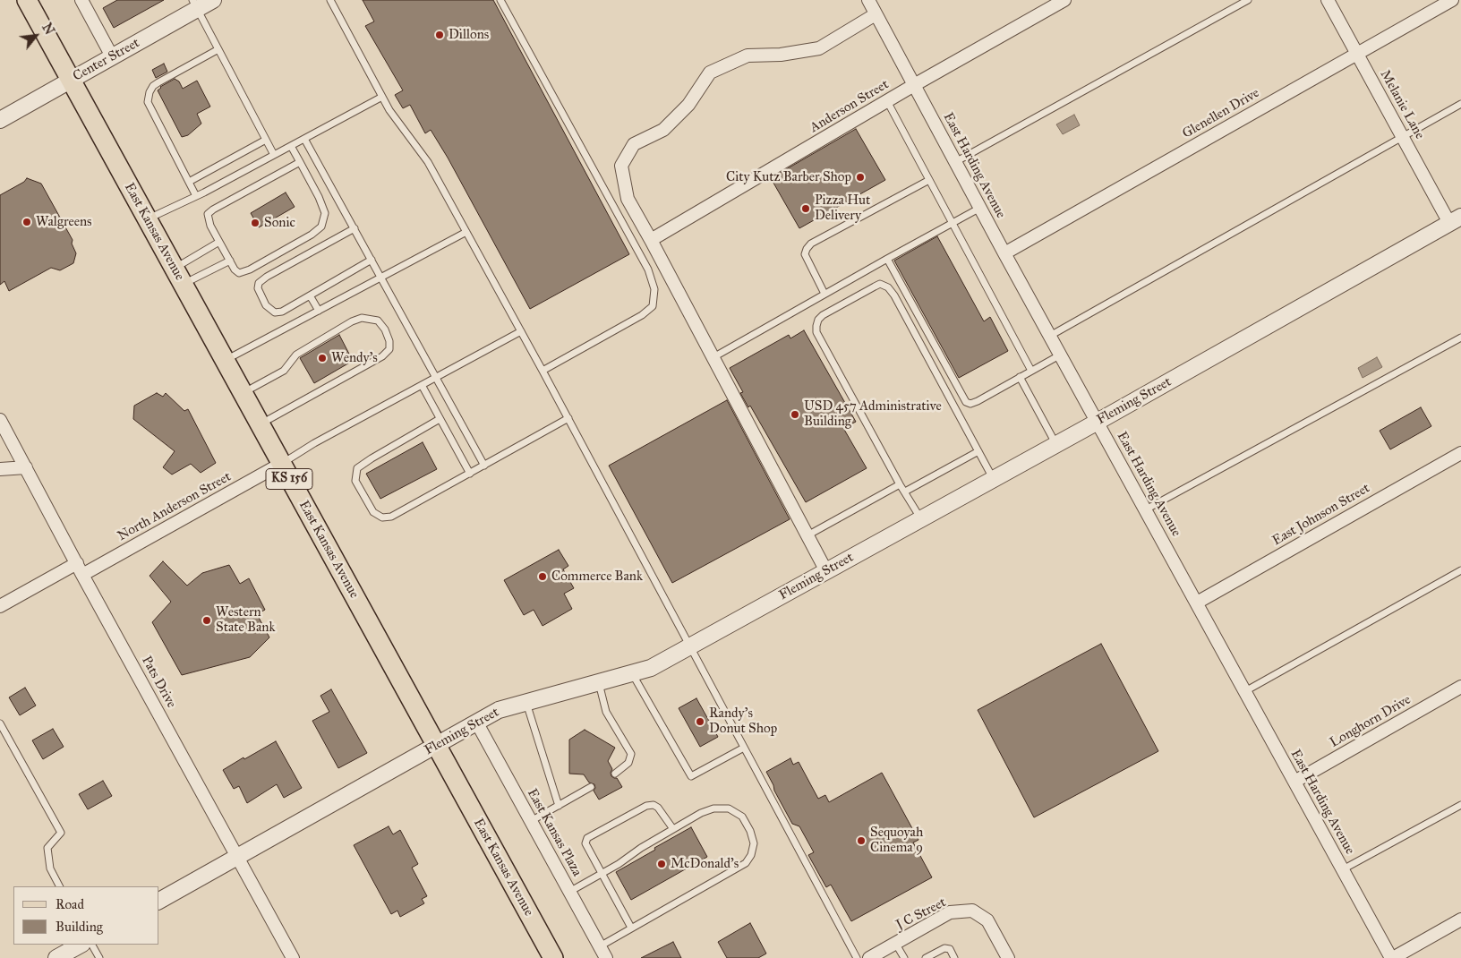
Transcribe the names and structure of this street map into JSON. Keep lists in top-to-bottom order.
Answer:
{
  "streets": {
    "main road": ["East Kansas Avenue", "KS 156"],
    "street": [
      "Center Street",
      "Melanie Lane",
      "Anderson Street",
      "Glenellen Drive",
      "East Harding Avenue",
      "Fleming Street",
      "North Anderson Street",
      "East Johnson Street",
      "Pats Drive",
      "Longhorn Drive",
      "East Kansas Plaza",
      "J C Street"
    ]
  },
  "crossings": [
    ["Center Street", "East Kansas Avenue"],
    ["Melanie Lane", "Glenellen Drive"],
    ["Melanie Lane", "Fleming Street"],
    ["Anderson Street", "East Harding Avenue"],
    ["Glenellen Drive", "East Harding Avenue"],
    ["East Harding Avenue", "Fleming Street"],
    ["East Harding Avenue", "East Johnson Street"],
    ["East Harding Avenue", "Longhorn Drive"],
    ["East Kansas Avenue", "Fleming Street"],
    ["East Kansas Avenue", "North Anderson Street"],
    ["Fleming Street", "Pats Drive"],
    ["Fleming Street", "East Kansas Plaza"],
    ["North Anderson Street", "Pats Drive"]
  ],
  "places": [
    "Dillons",
    "City Kutz Barber Shop",
    "Pizza Hut Delivery",
    "Walgreens",
    "Sonic",
    "Wendy's",
    "USD 457 Administrative Building",
    "Commerce Bank",
    "Western State Bank",
    "Randy's Donut Shop",
    "Sequoyah Cinema 9",
    "McDonald's"
  ],
  "legend": ["Road", "Building"],
  "north": "top right"
}
